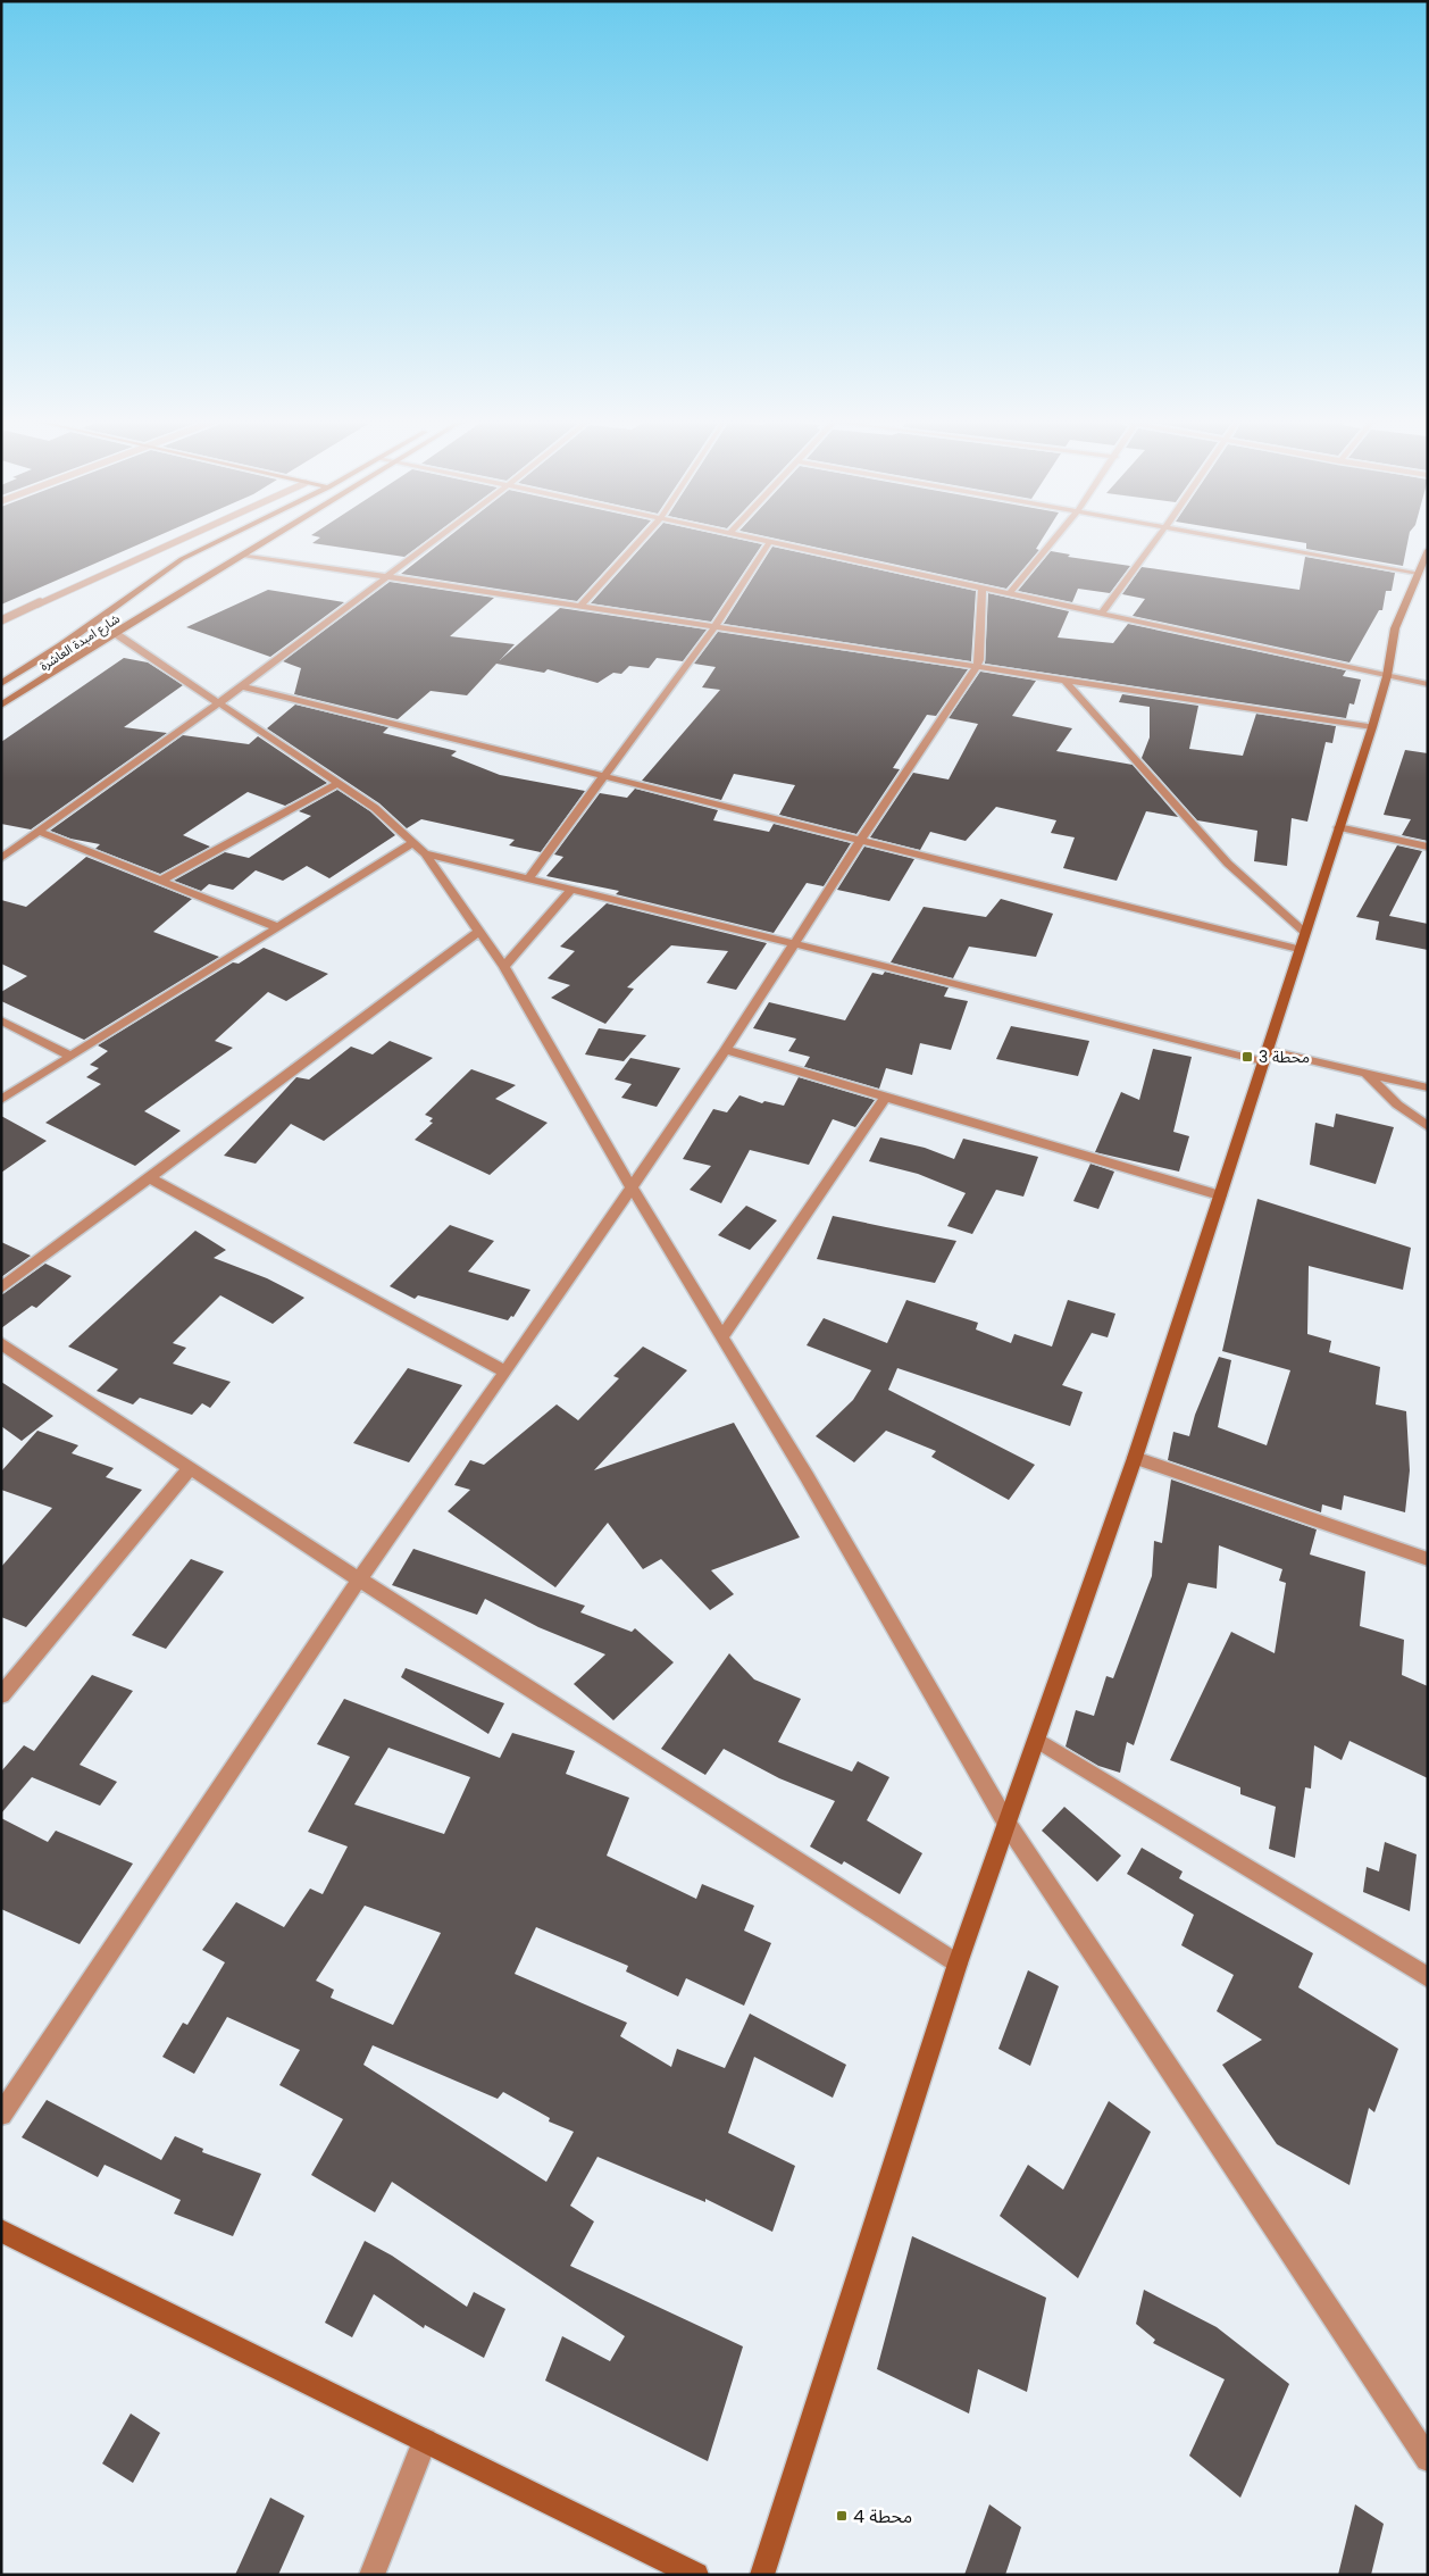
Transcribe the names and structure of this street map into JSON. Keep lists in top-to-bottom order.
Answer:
{
  "streets": {
    "street": ["شارع امبدة العاشرة"]
  },
  "places": {
    "transit": ["محطة 3", "محطة 4"]
  }
}
